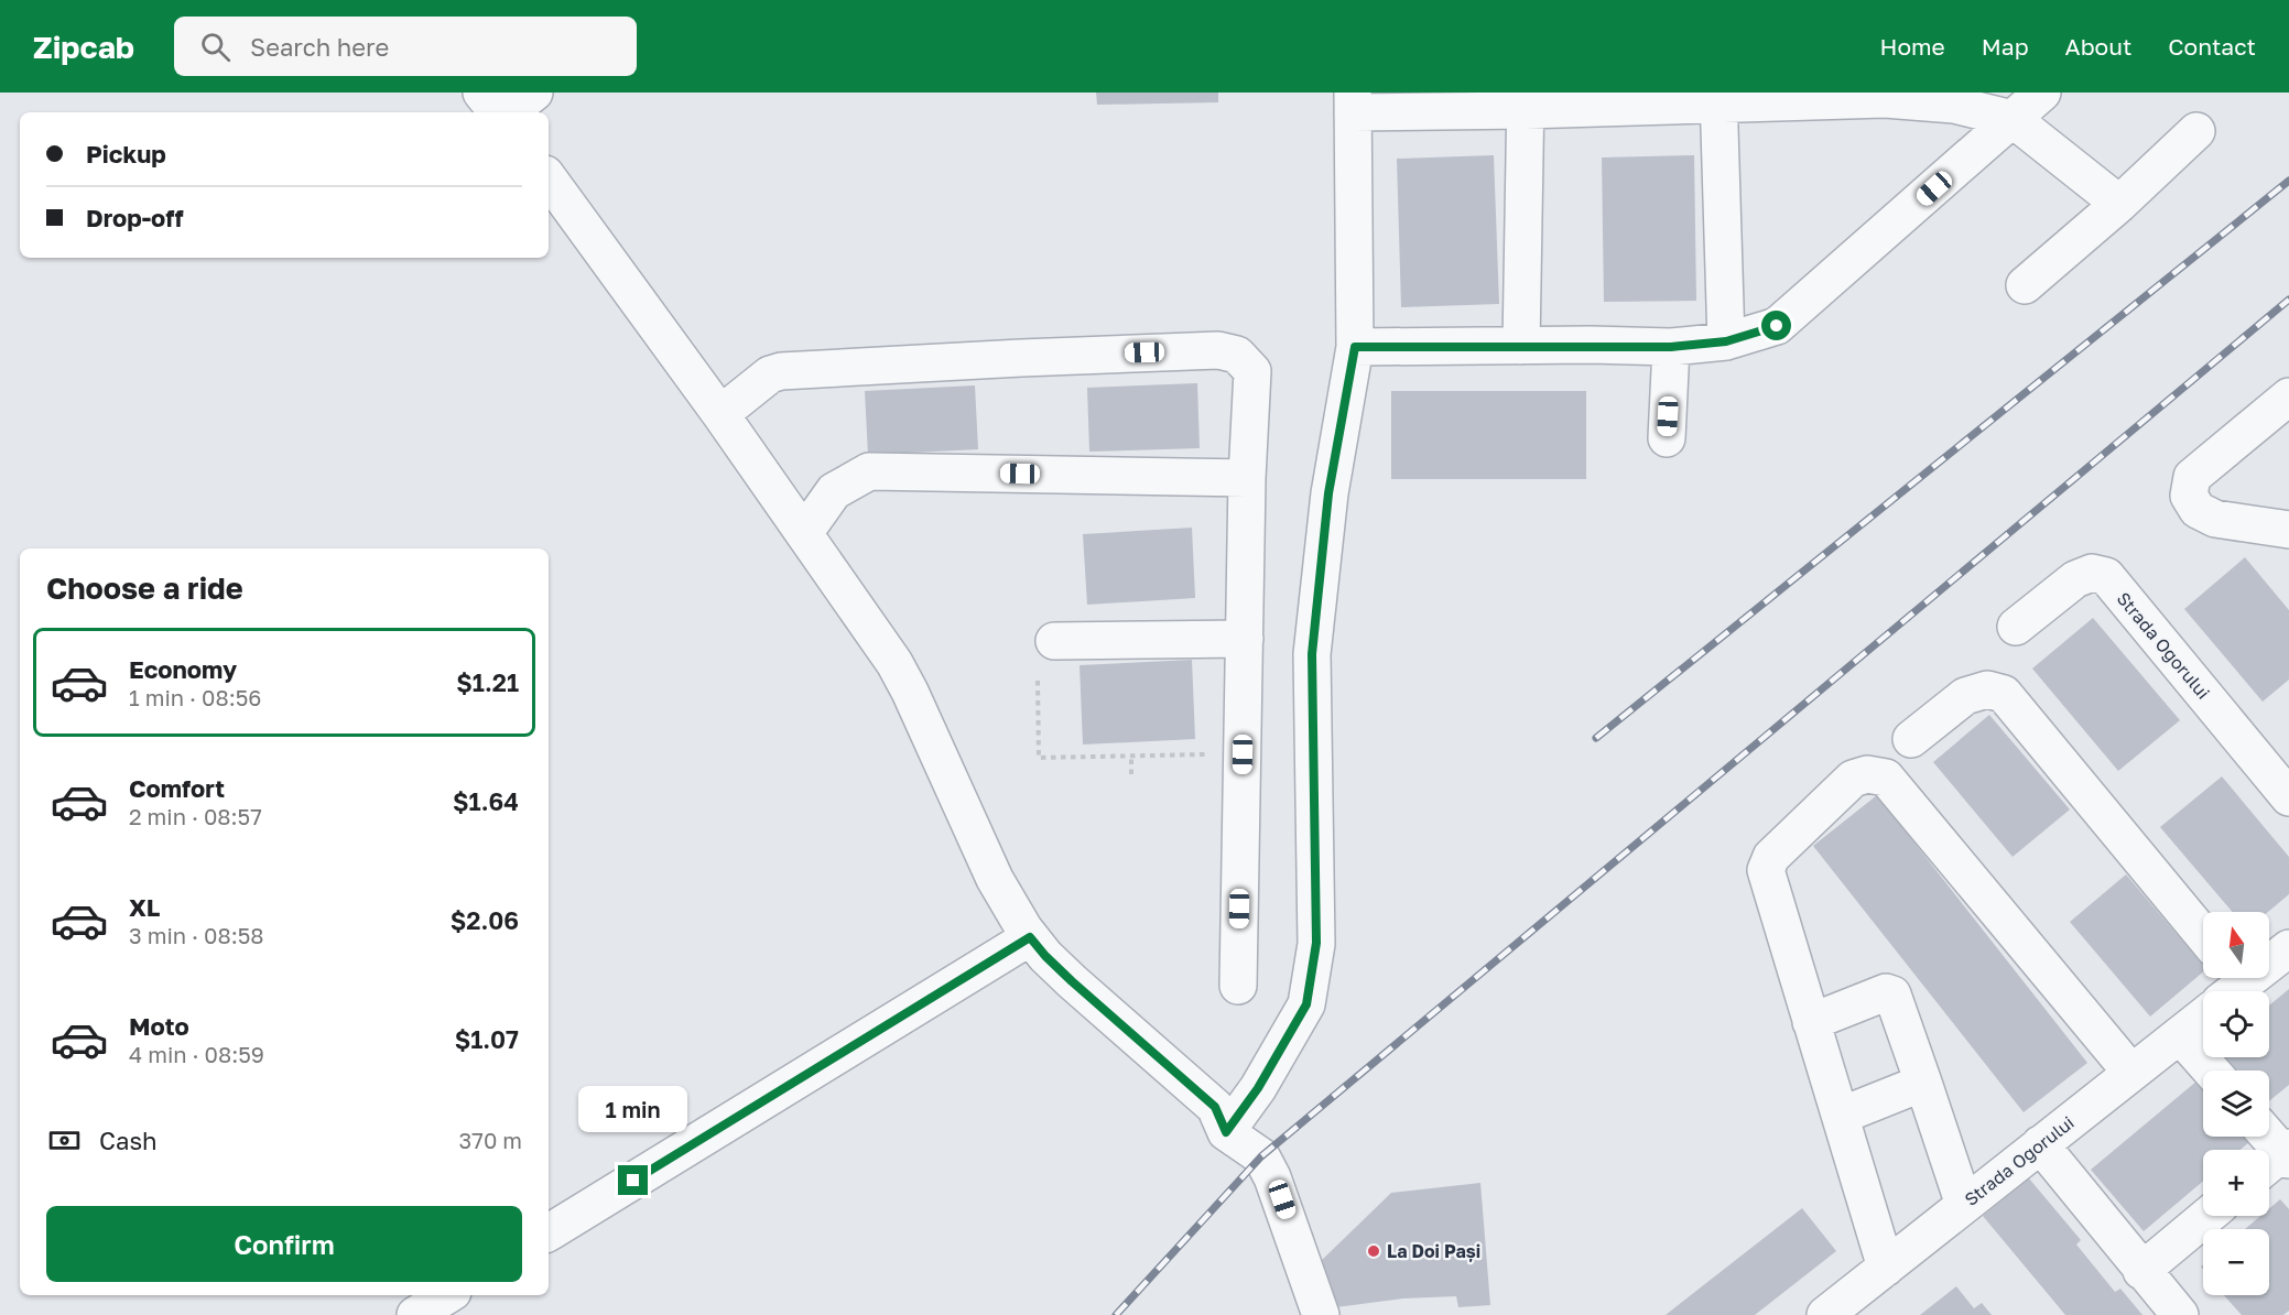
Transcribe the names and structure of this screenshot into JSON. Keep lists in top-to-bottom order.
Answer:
{
  "streets": {
    "street": ["Strada Ogorului"]
  },
  "places": ["La Doi Pași"],
  "north": "top",
  "page": {
    "header": "Zipcab",
    "search": "Search here",
    "nav": [
      "Home",
      "Map",
      "About",
      "Contact"
    ],
    "banner": ["Pickup", "Drop-off"],
    "heading": "Choose a ride",
    "list": [
      {
        "name": "Economy",
        "note": "1 min · 08:56",
        "value": "$1.21"
      },
      {
        "name": "Comfort",
        "note": "2 min · 08:57",
        "value": "$1.64"
      },
      {
        "name": "XL",
        "note": "3 min · 08:58",
        "value": "$2.06"
      },
      {
        "name": "Moto",
        "note": "4 min · 08:59",
        "value": "$1.07"
      }
    ],
    "map_buttons": ["+", "−"],
    "bubble": "1 min",
    "pay": ["Cash", "370 m"],
    "buttons": "Confirm"
  }
}
